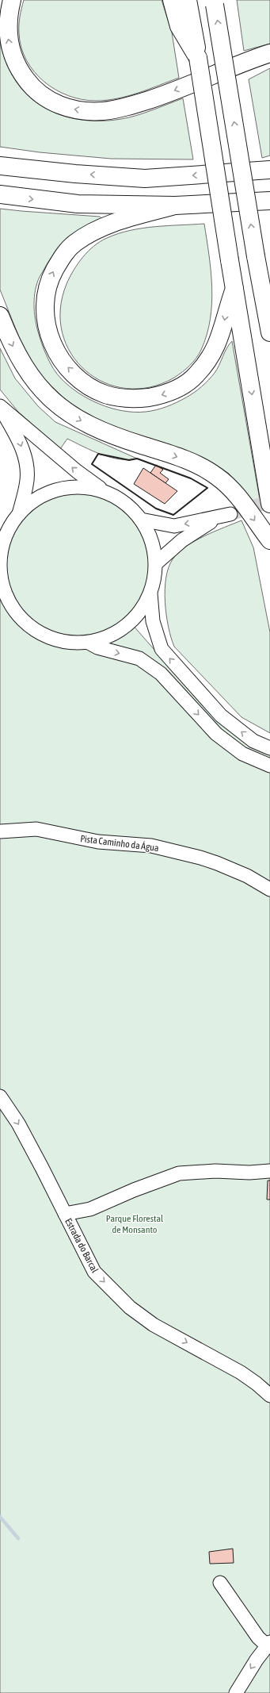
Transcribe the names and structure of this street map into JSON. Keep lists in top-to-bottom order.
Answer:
{
  "streets": {
    "street": ["Pista Caminho da Água", "Estrada do Barcal"]
  },
  "one_way": ["Estrada do Barcal"],
  "parks": ["Parque Florestal de Monsanto"]
}
